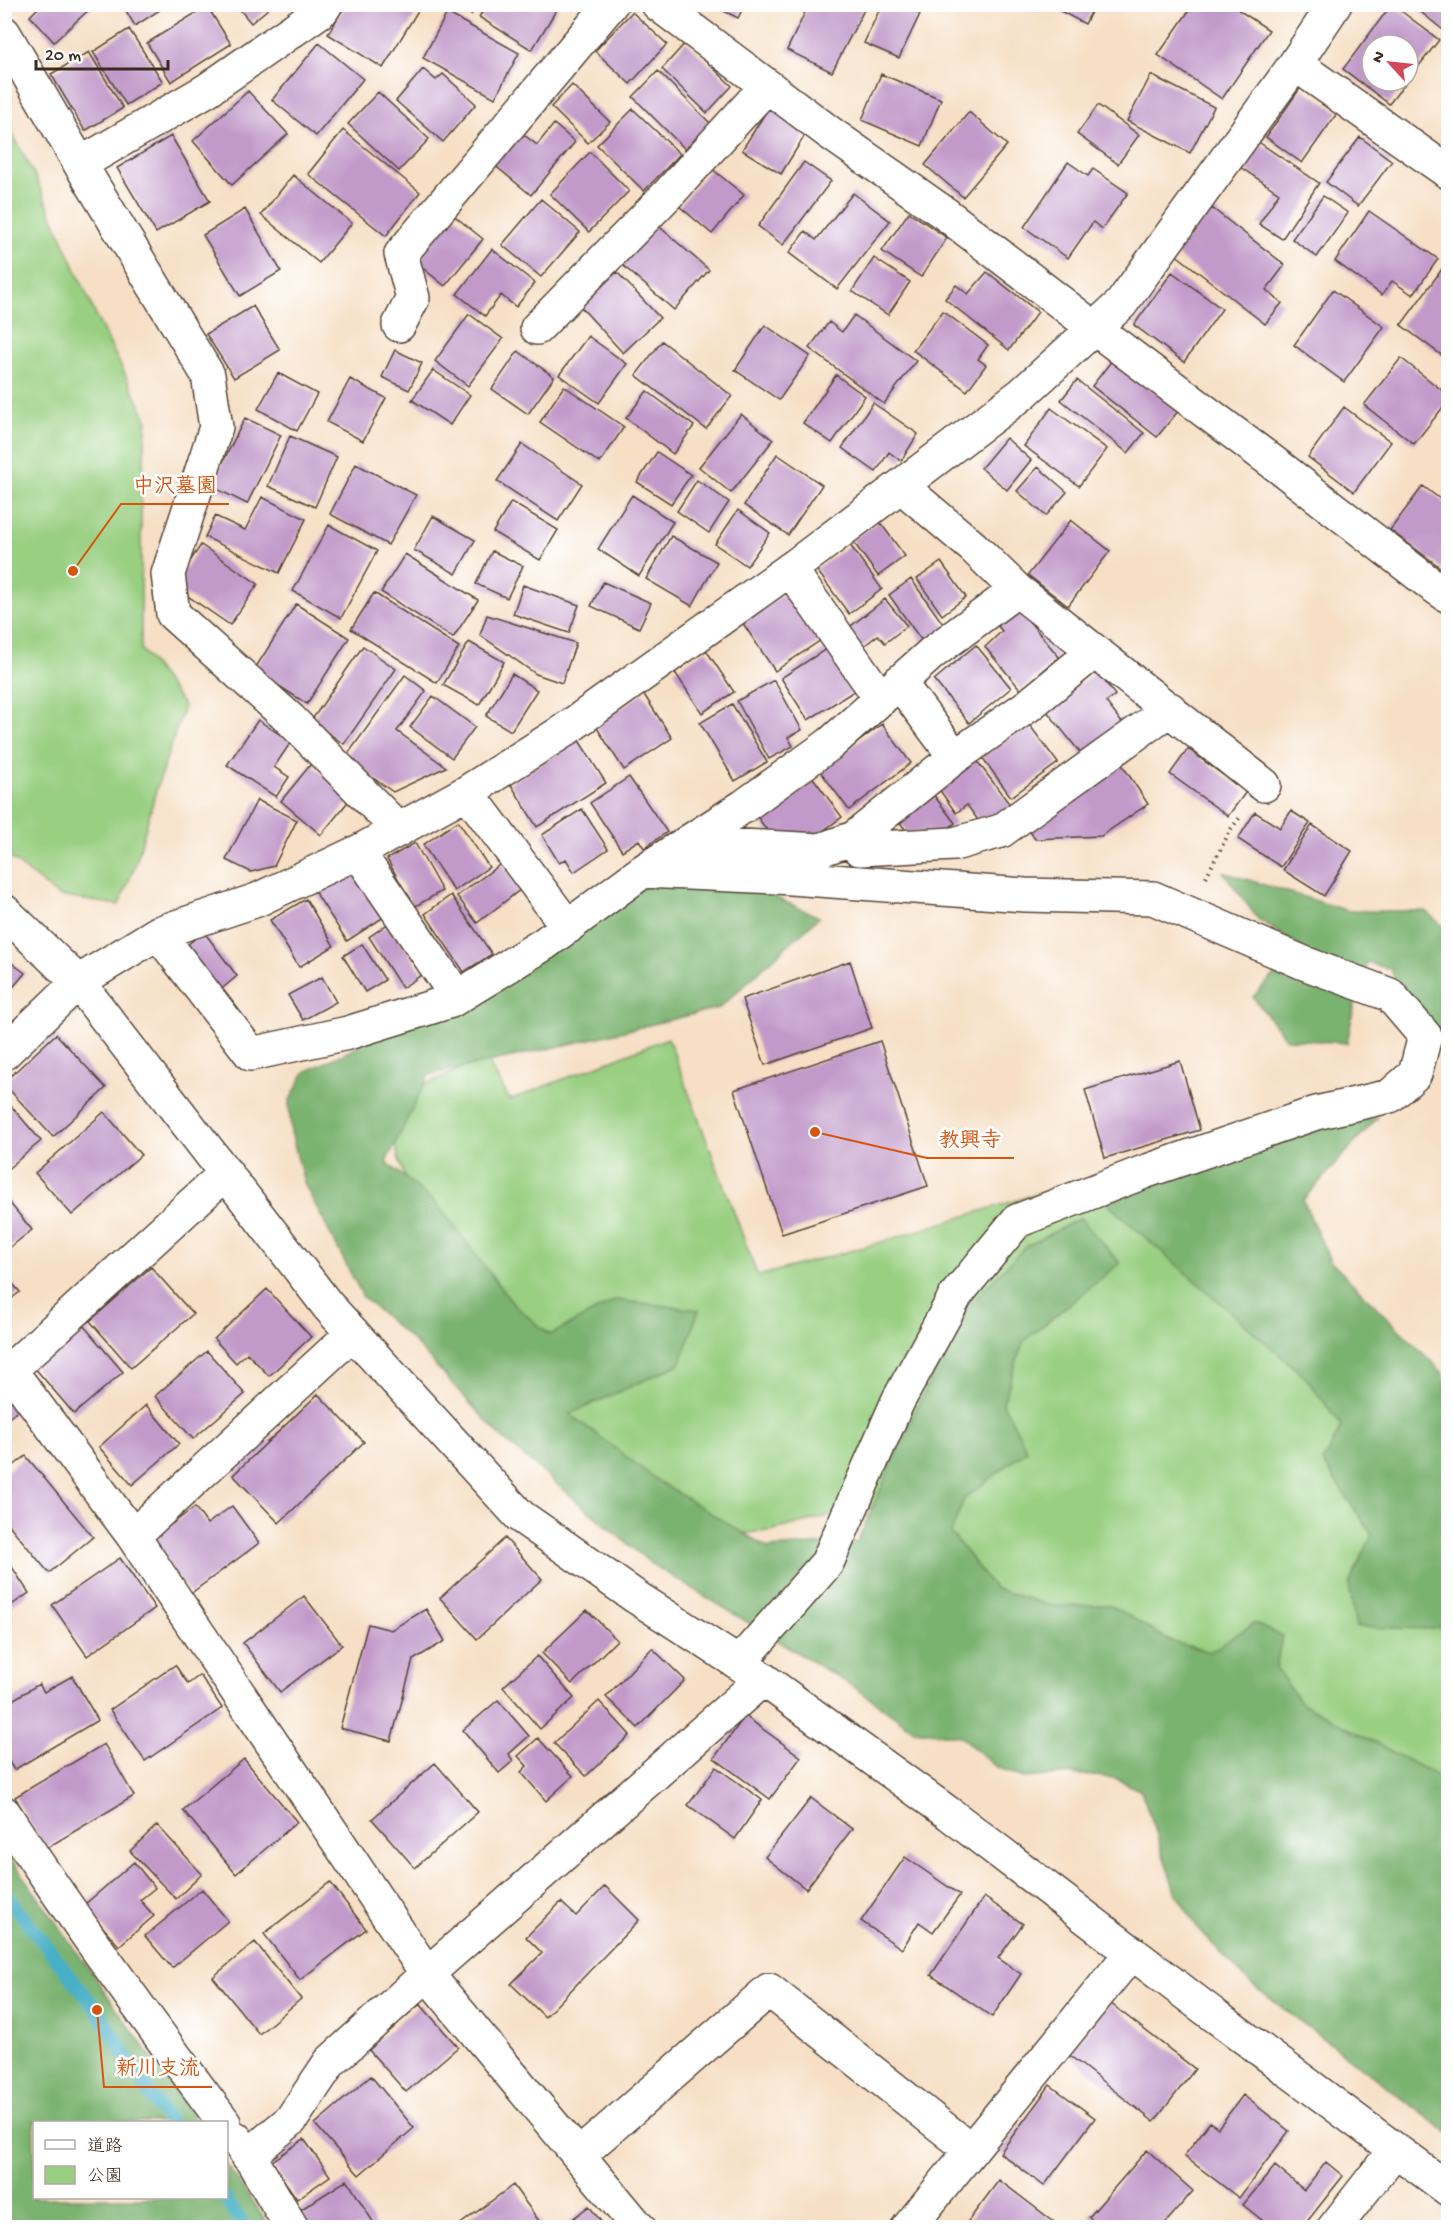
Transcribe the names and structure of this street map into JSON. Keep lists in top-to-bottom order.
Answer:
{
  "places": ["中沢墓園", "教興寺", "新川支流"],
  "legend": ["道路", "公園"],
  "scale_bar": "20 m",
  "north": "top left"
}
